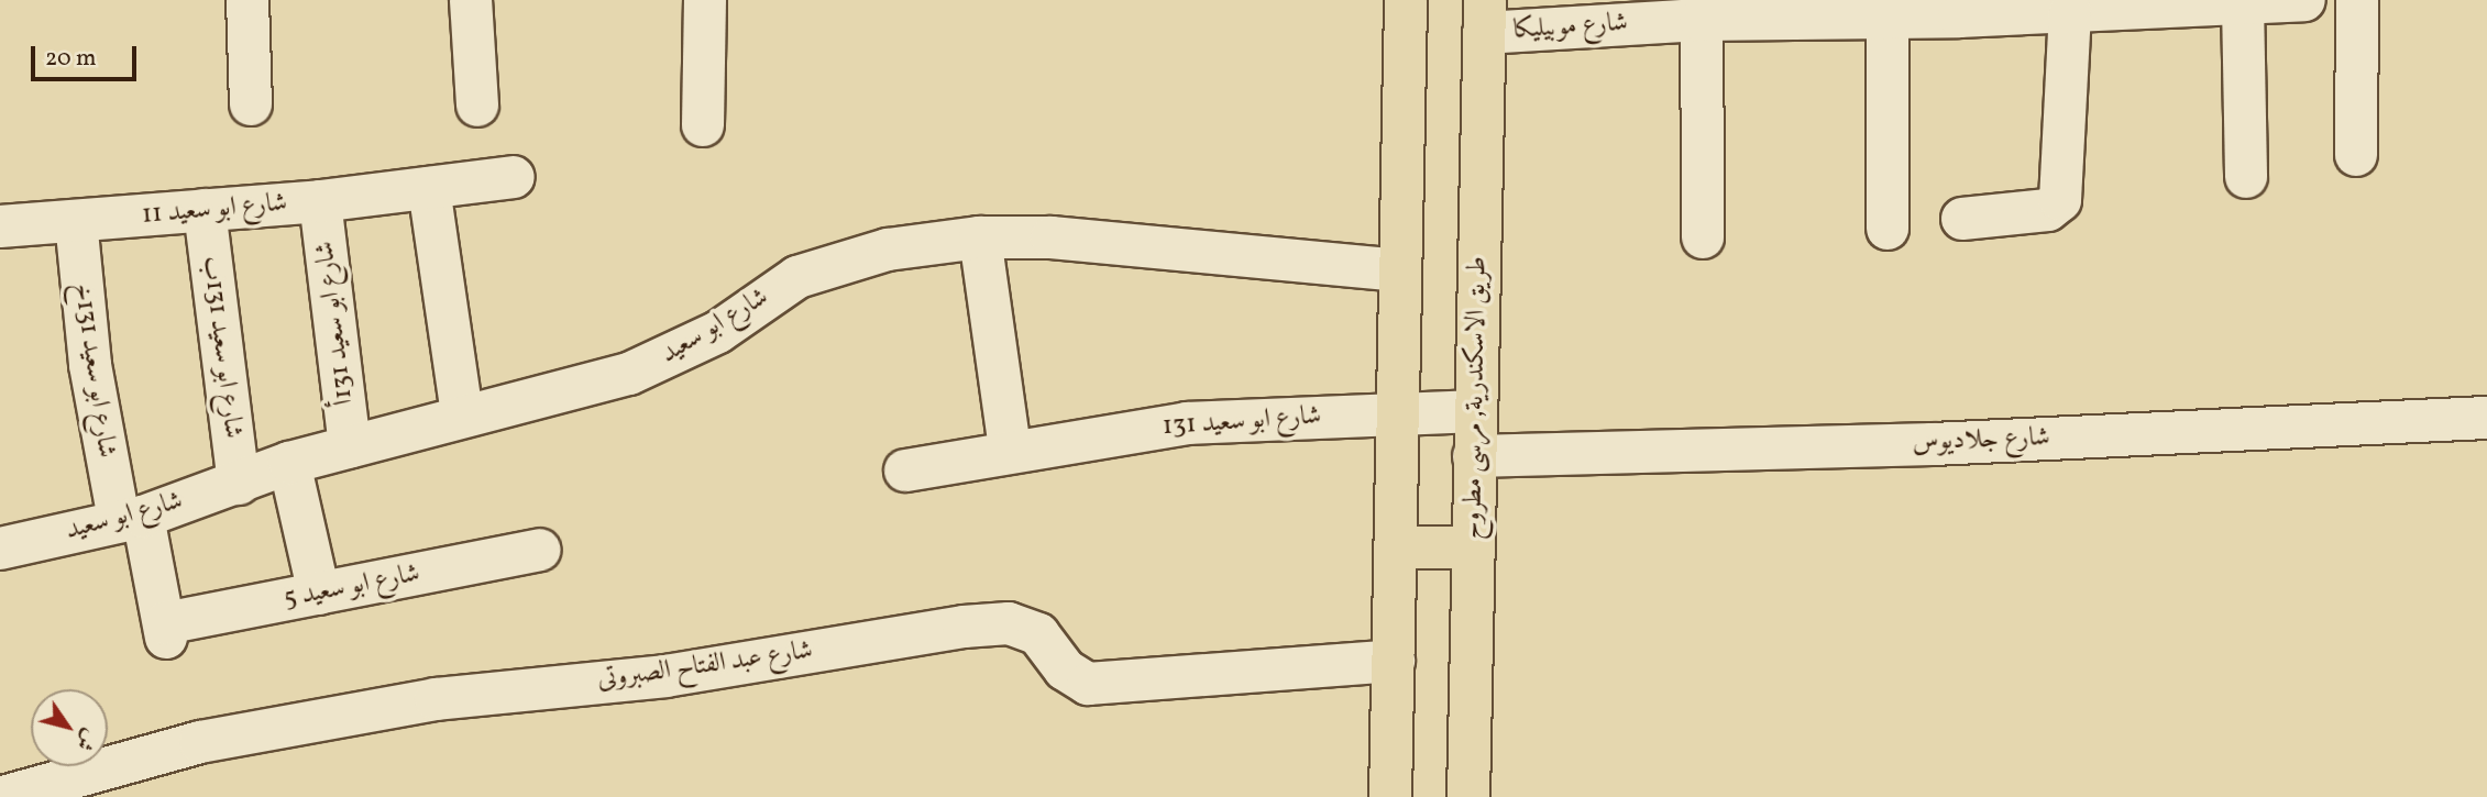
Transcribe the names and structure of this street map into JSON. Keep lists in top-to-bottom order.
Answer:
{
  "streets": {
    "main road": ["طريق الاسكندرية, مرسى مطروح"],
    "street": [
      "شارع موبيليكا",
      "شارع ابو سعيد 11",
      "شارع ابو سعيد 131أ",
      "شارع ابو سعيد",
      "شارع ابو سعيد 131ب",
      "شارع ابو سعيد 131خ",
      "شارع ابو سعيد 131",
      "شارع جلاديوس",
      "شارع ابو سعيد 5",
      "شارع عبد الفتاح الصبروتى"
    ]
  },
  "crossings": [
    ["شارع موبيليكا", "طريق الاسكندرية, مرسى مطروح"],
    ["شارع ابو سعيد 11", "شارع ابو سعيد 131أ"],
    ["شارع ابو سعيد 11", "شارع ابو سعيد 131ب"],
    ["شارع ابو سعيد 11", "شارع ابو سعيد 131خ"],
    ["شارع ابو سعيد 131أ", "شارع ابو سعيد"],
    ["شارع ابو سعيد", "شارع ابو سعيد 131ب"],
    ["شارع ابو سعيد", "شارع ابو سعيد 131خ"],
    ["شارع ابو سعيد 131خ", "شارع ابو سعيد 5"],
    ["طريق الاسكندرية, مرسى مطروح", "شارع ابو سعيد 131"],
    ["طريق الاسكندرية, مرسى مطروح", "شارع جلاديوس"]
  ],
  "scale_bar": "20 m",
  "north": "bottom right"
}
